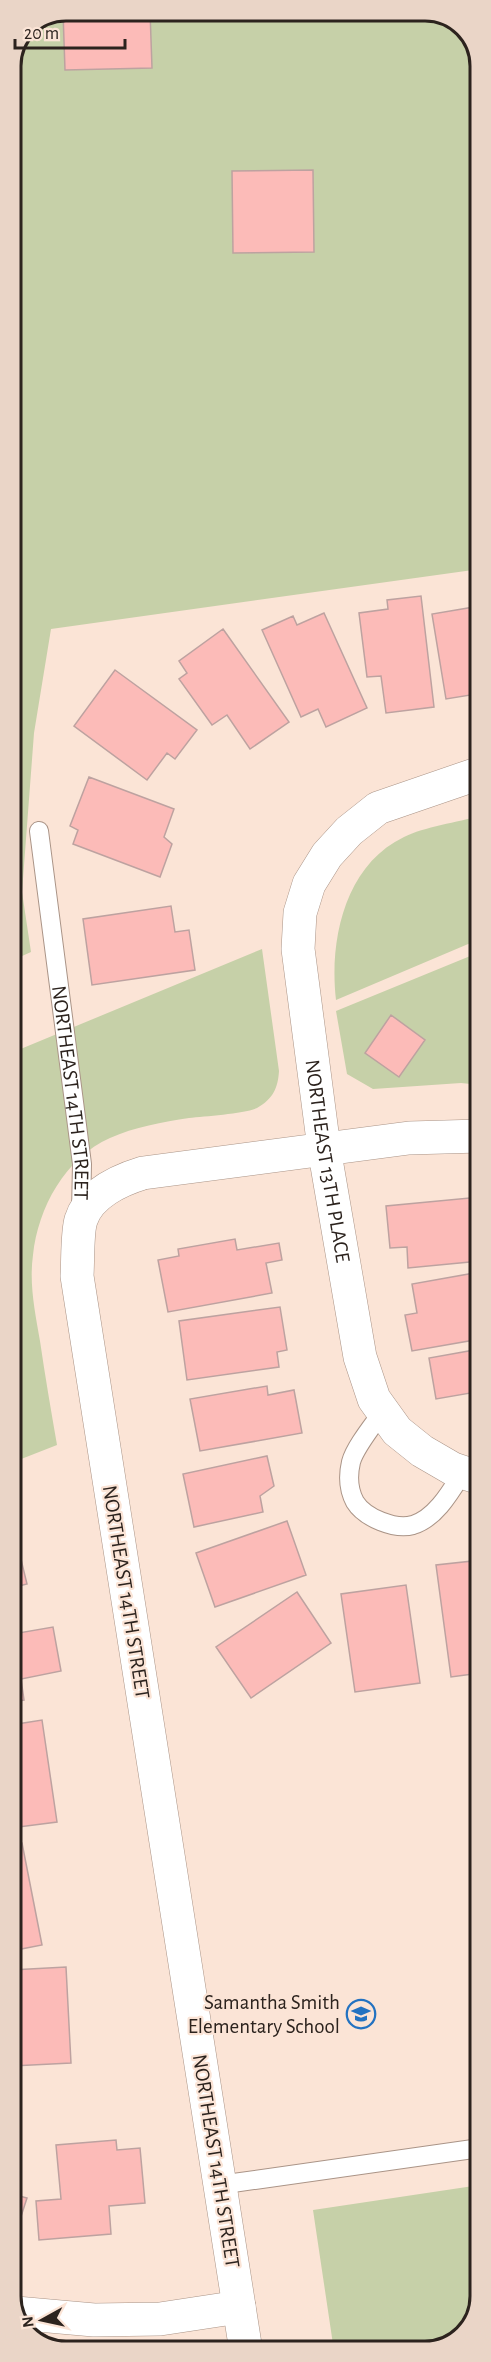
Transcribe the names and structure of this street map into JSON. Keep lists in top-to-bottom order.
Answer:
{
  "streets": {
    "street": ["NORTHEAST 14TH STREET", "NORTHEAST 13TH PLACE"]
  },
  "places": {
    "school or university": ["Samantha Smith Elementary School"]
  },
  "scale_bar": "20 m",
  "north": "left"
}
